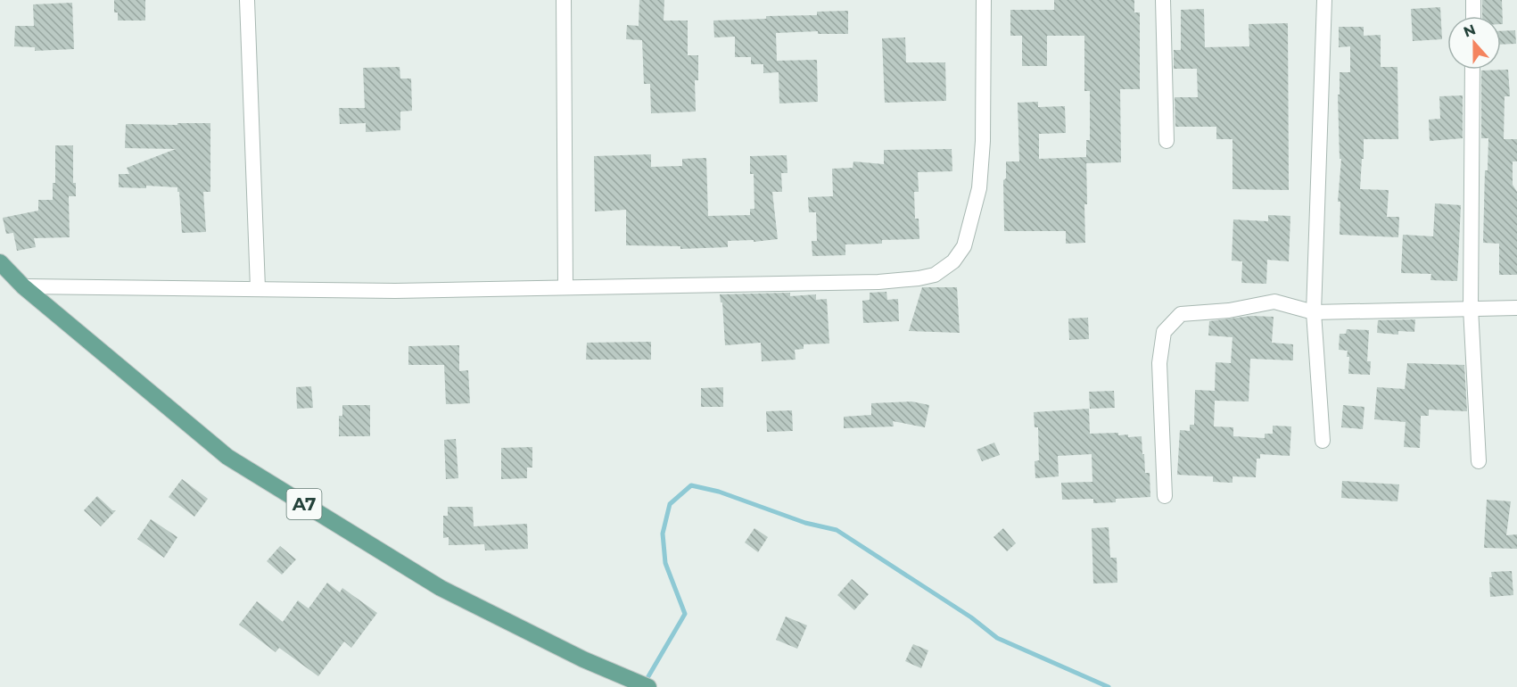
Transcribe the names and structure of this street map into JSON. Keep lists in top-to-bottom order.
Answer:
{
  "streets": {
    "main road": ["A7"]
  },
  "north": "top"
}
